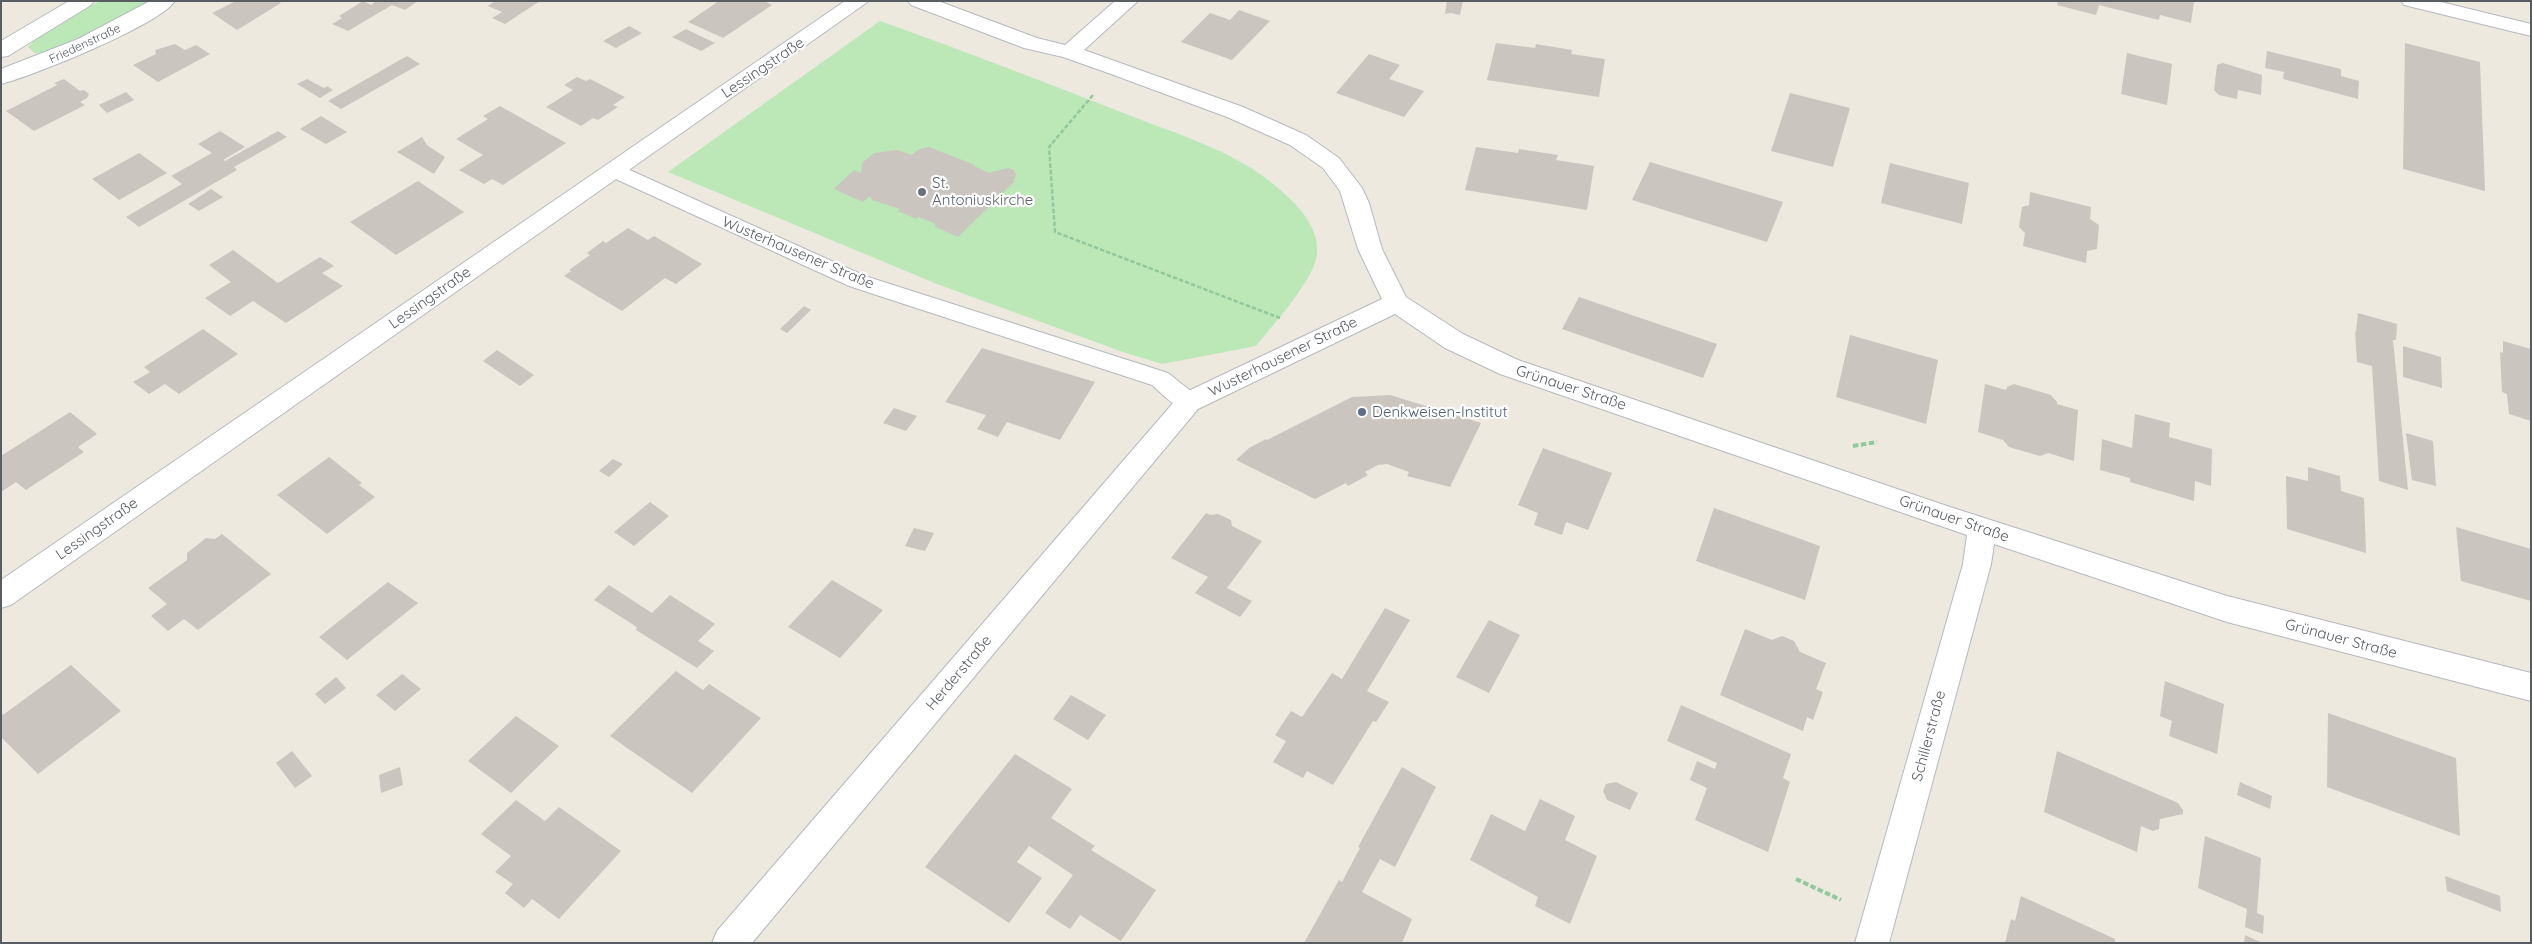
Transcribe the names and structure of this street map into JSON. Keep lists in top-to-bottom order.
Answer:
{
  "streets": {
    "street": [
      "Friedenstraße",
      "Lessingstraße",
      "Wusterhausener Straße",
      "Grünauer Straße",
      "Herderstraße",
      "Schillerstraße"
    ]
  },
  "crossings": [
    ["Lessingstraße", "Wusterhausener Straße"],
    ["Wusterhausener Straße", "Grünauer Straße"],
    ["Wusterhausener Straße", "Herderstraße"],
    ["Grünauer Straße", "Schillerstraße"]
  ],
  "places": ["St. Antoniuskirche", "Denkweisen-Institut"]
}
